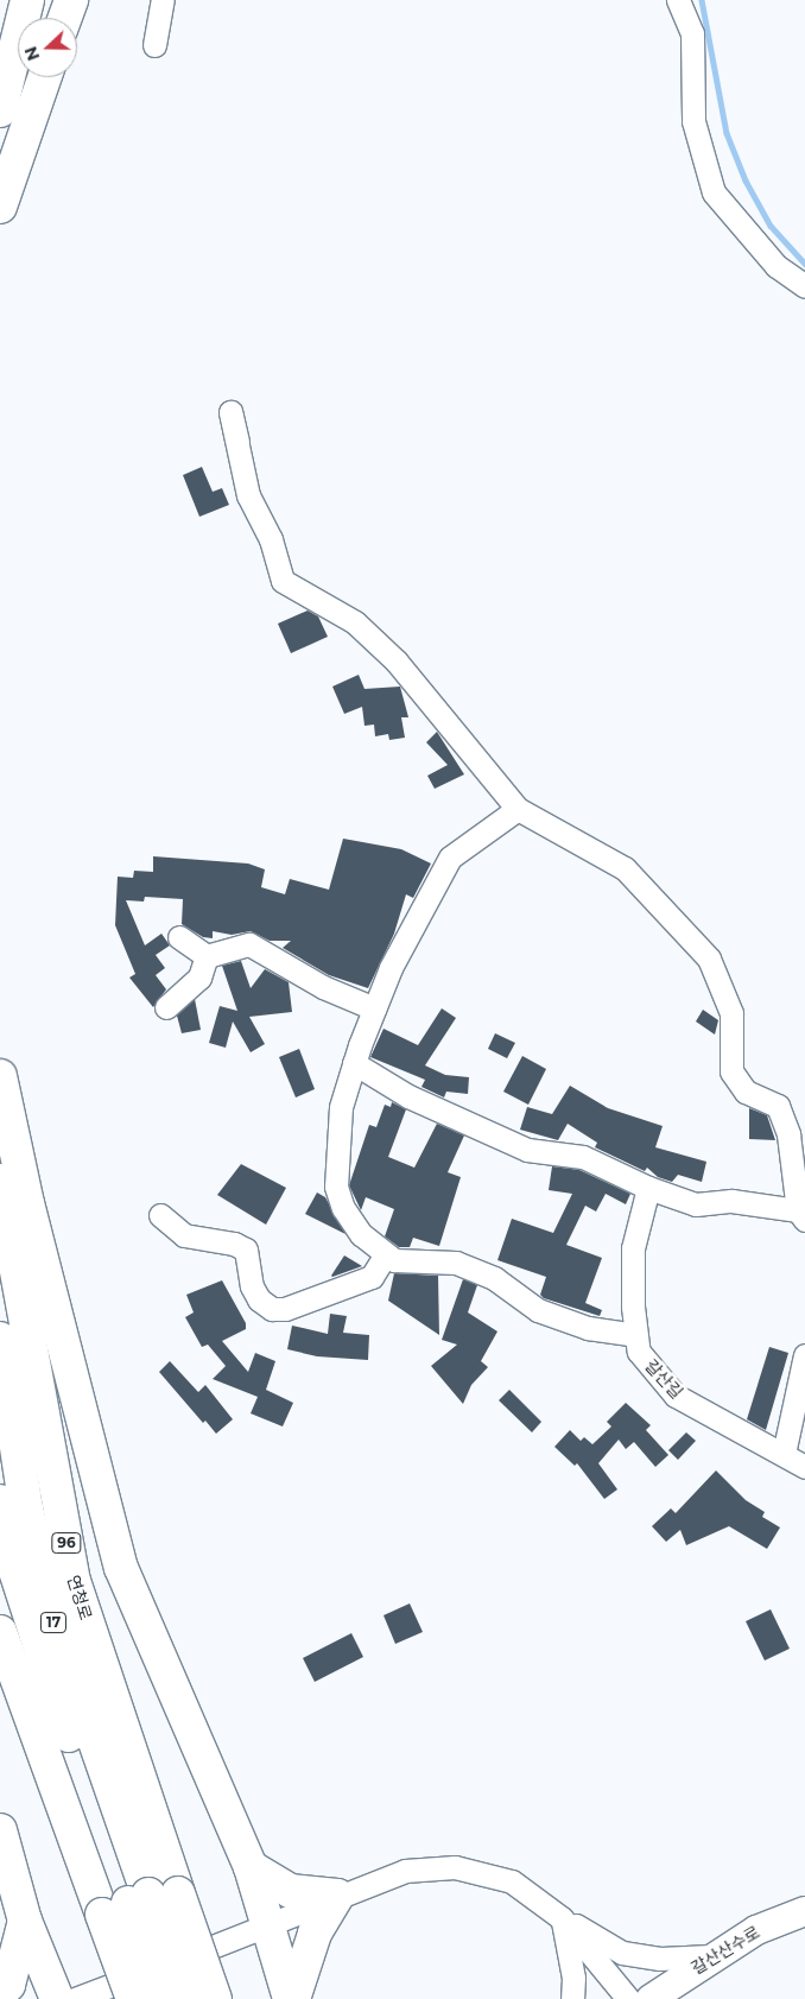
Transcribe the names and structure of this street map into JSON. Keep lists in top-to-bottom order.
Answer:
{
  "streets": {
    "highway": ["96", "연청로", "17"],
    "main road": ["갈산산수로"],
    "street": ["갈산길"]
  },
  "north": "left"
}
